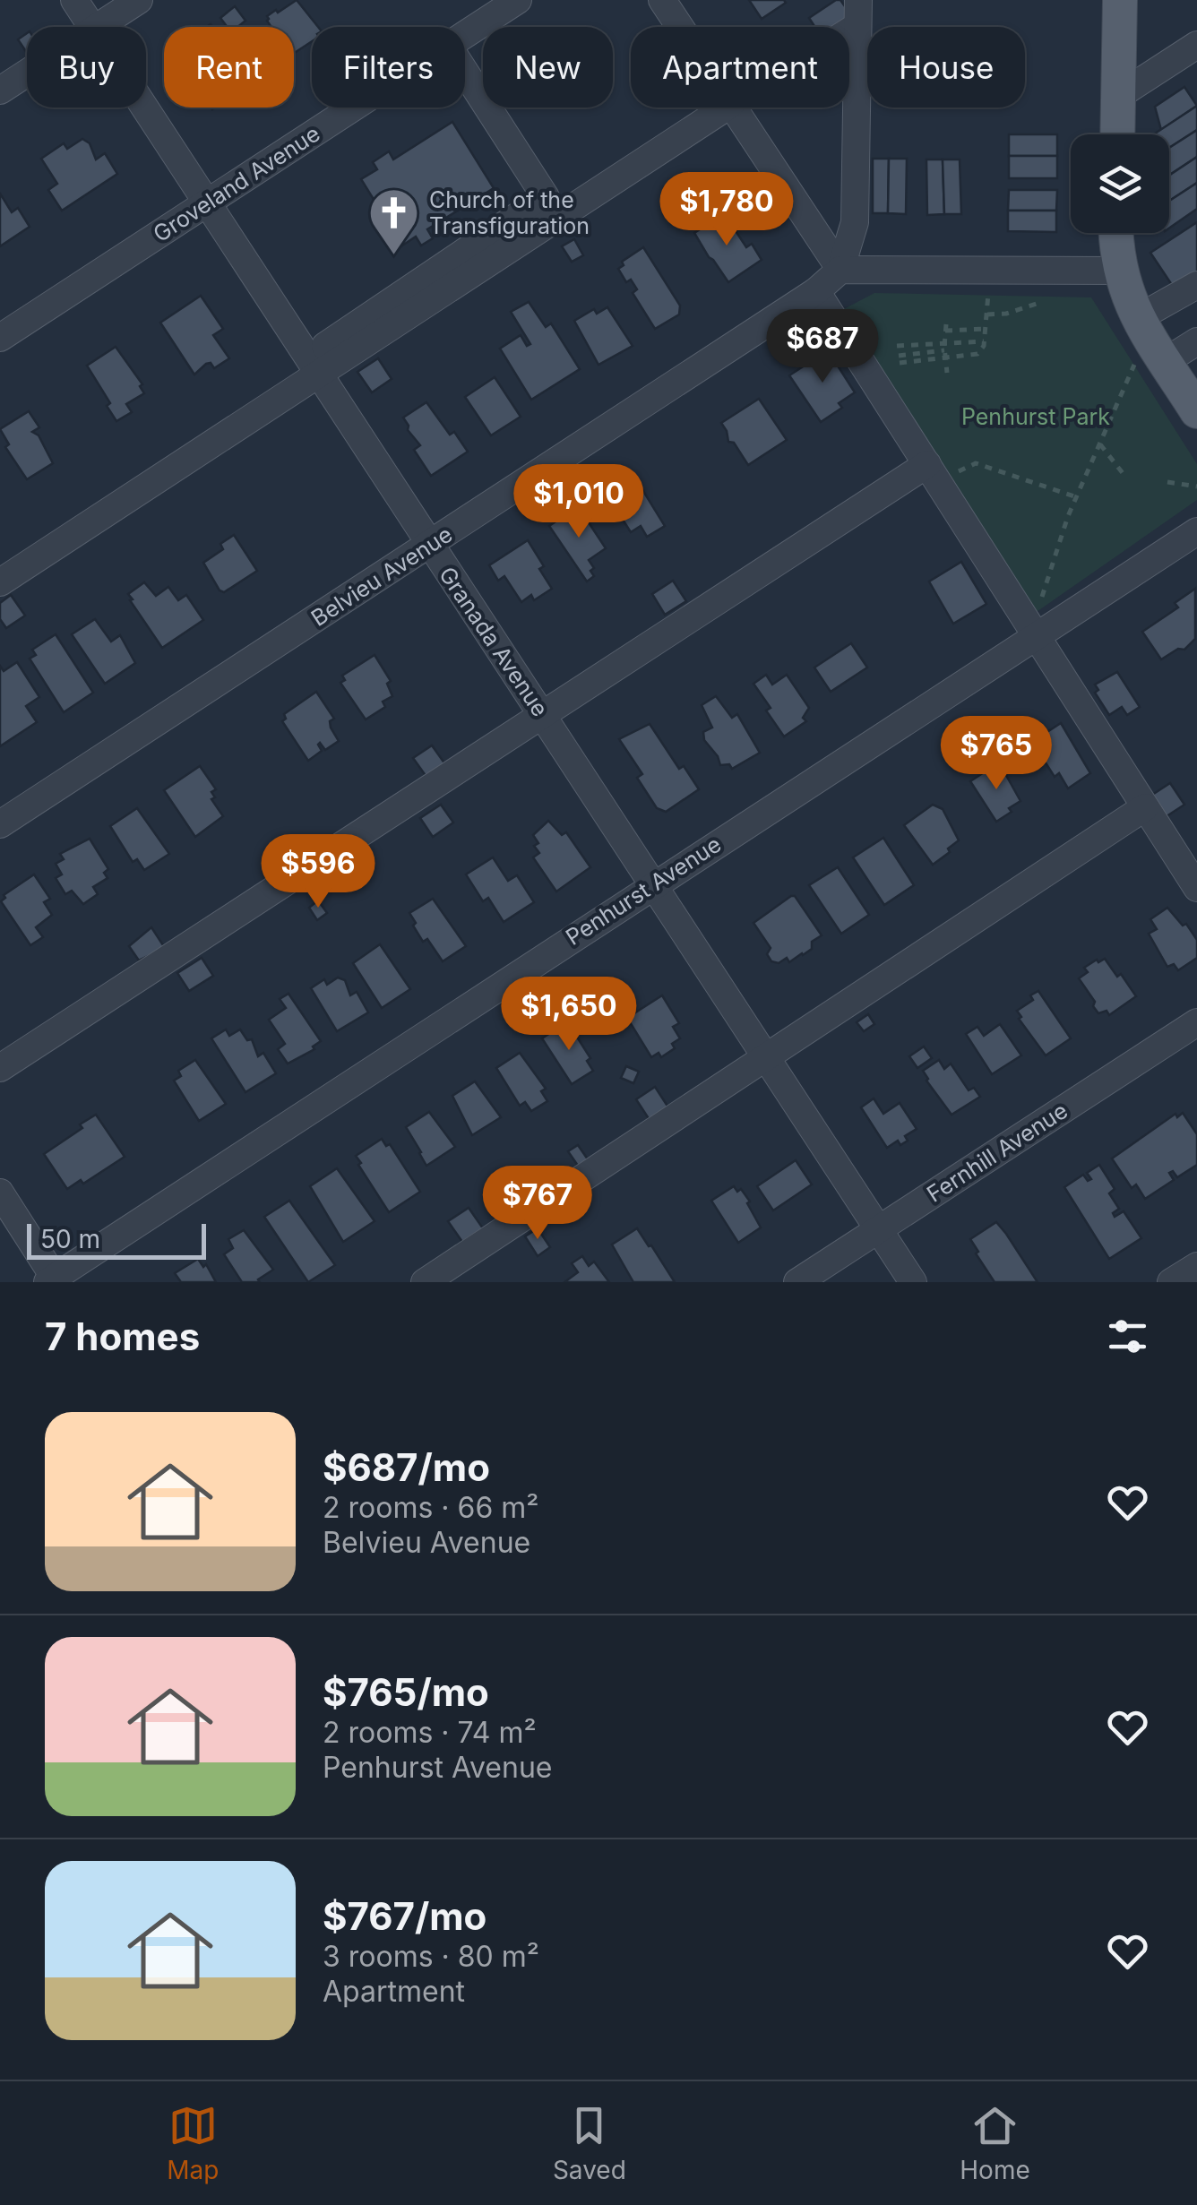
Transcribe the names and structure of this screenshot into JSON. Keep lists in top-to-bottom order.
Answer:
{
  "streets": {
    "street": [
      "Groveland Avenue",
      "Belvieu Avenue",
      "Granada Avenue",
      "Penhurst Avenue",
      "Fernhill Avenue"
    ]
  },
  "crossings": [
    ["Groveland Avenue", "Granada Avenue"],
    ["Belvieu Avenue", "Granada Avenue"],
    ["Granada Avenue", "Penhurst Avenue"],
    ["Granada Avenue", "Fernhill Avenue"]
  ],
  "parks": ["Penhurst Park"],
  "places": {
    "church": ["Church of the Transfiguration"]
  },
  "scale_bar": "50 m",
  "page": {
    "chip": [
      "Buy",
      "Rent",
      "Filters",
      "New",
      "Apartment",
      "House"
    ],
    "price": [
      "$1,780",
      "$687",
      "$1,010",
      "$765",
      "$596",
      "$1,650",
      "$767"
    ],
    "scale": "50 m",
    "heading": "7 homes",
    "list": [
      {
        "name": "$687/mo",
        "note": "2 rooms · 66 m² · Belvieu Avenue"
      },
      {
        "name": "$765/mo",
        "note": "2 rooms · 74 m² · Penhurst Avenue"
      },
      {
        "name": "$767/mo",
        "note": "3 rooms · 80 m² · Apartment"
      }
    ],
    "tabs": ["Map", "Saved", "Home"]
  }
}
